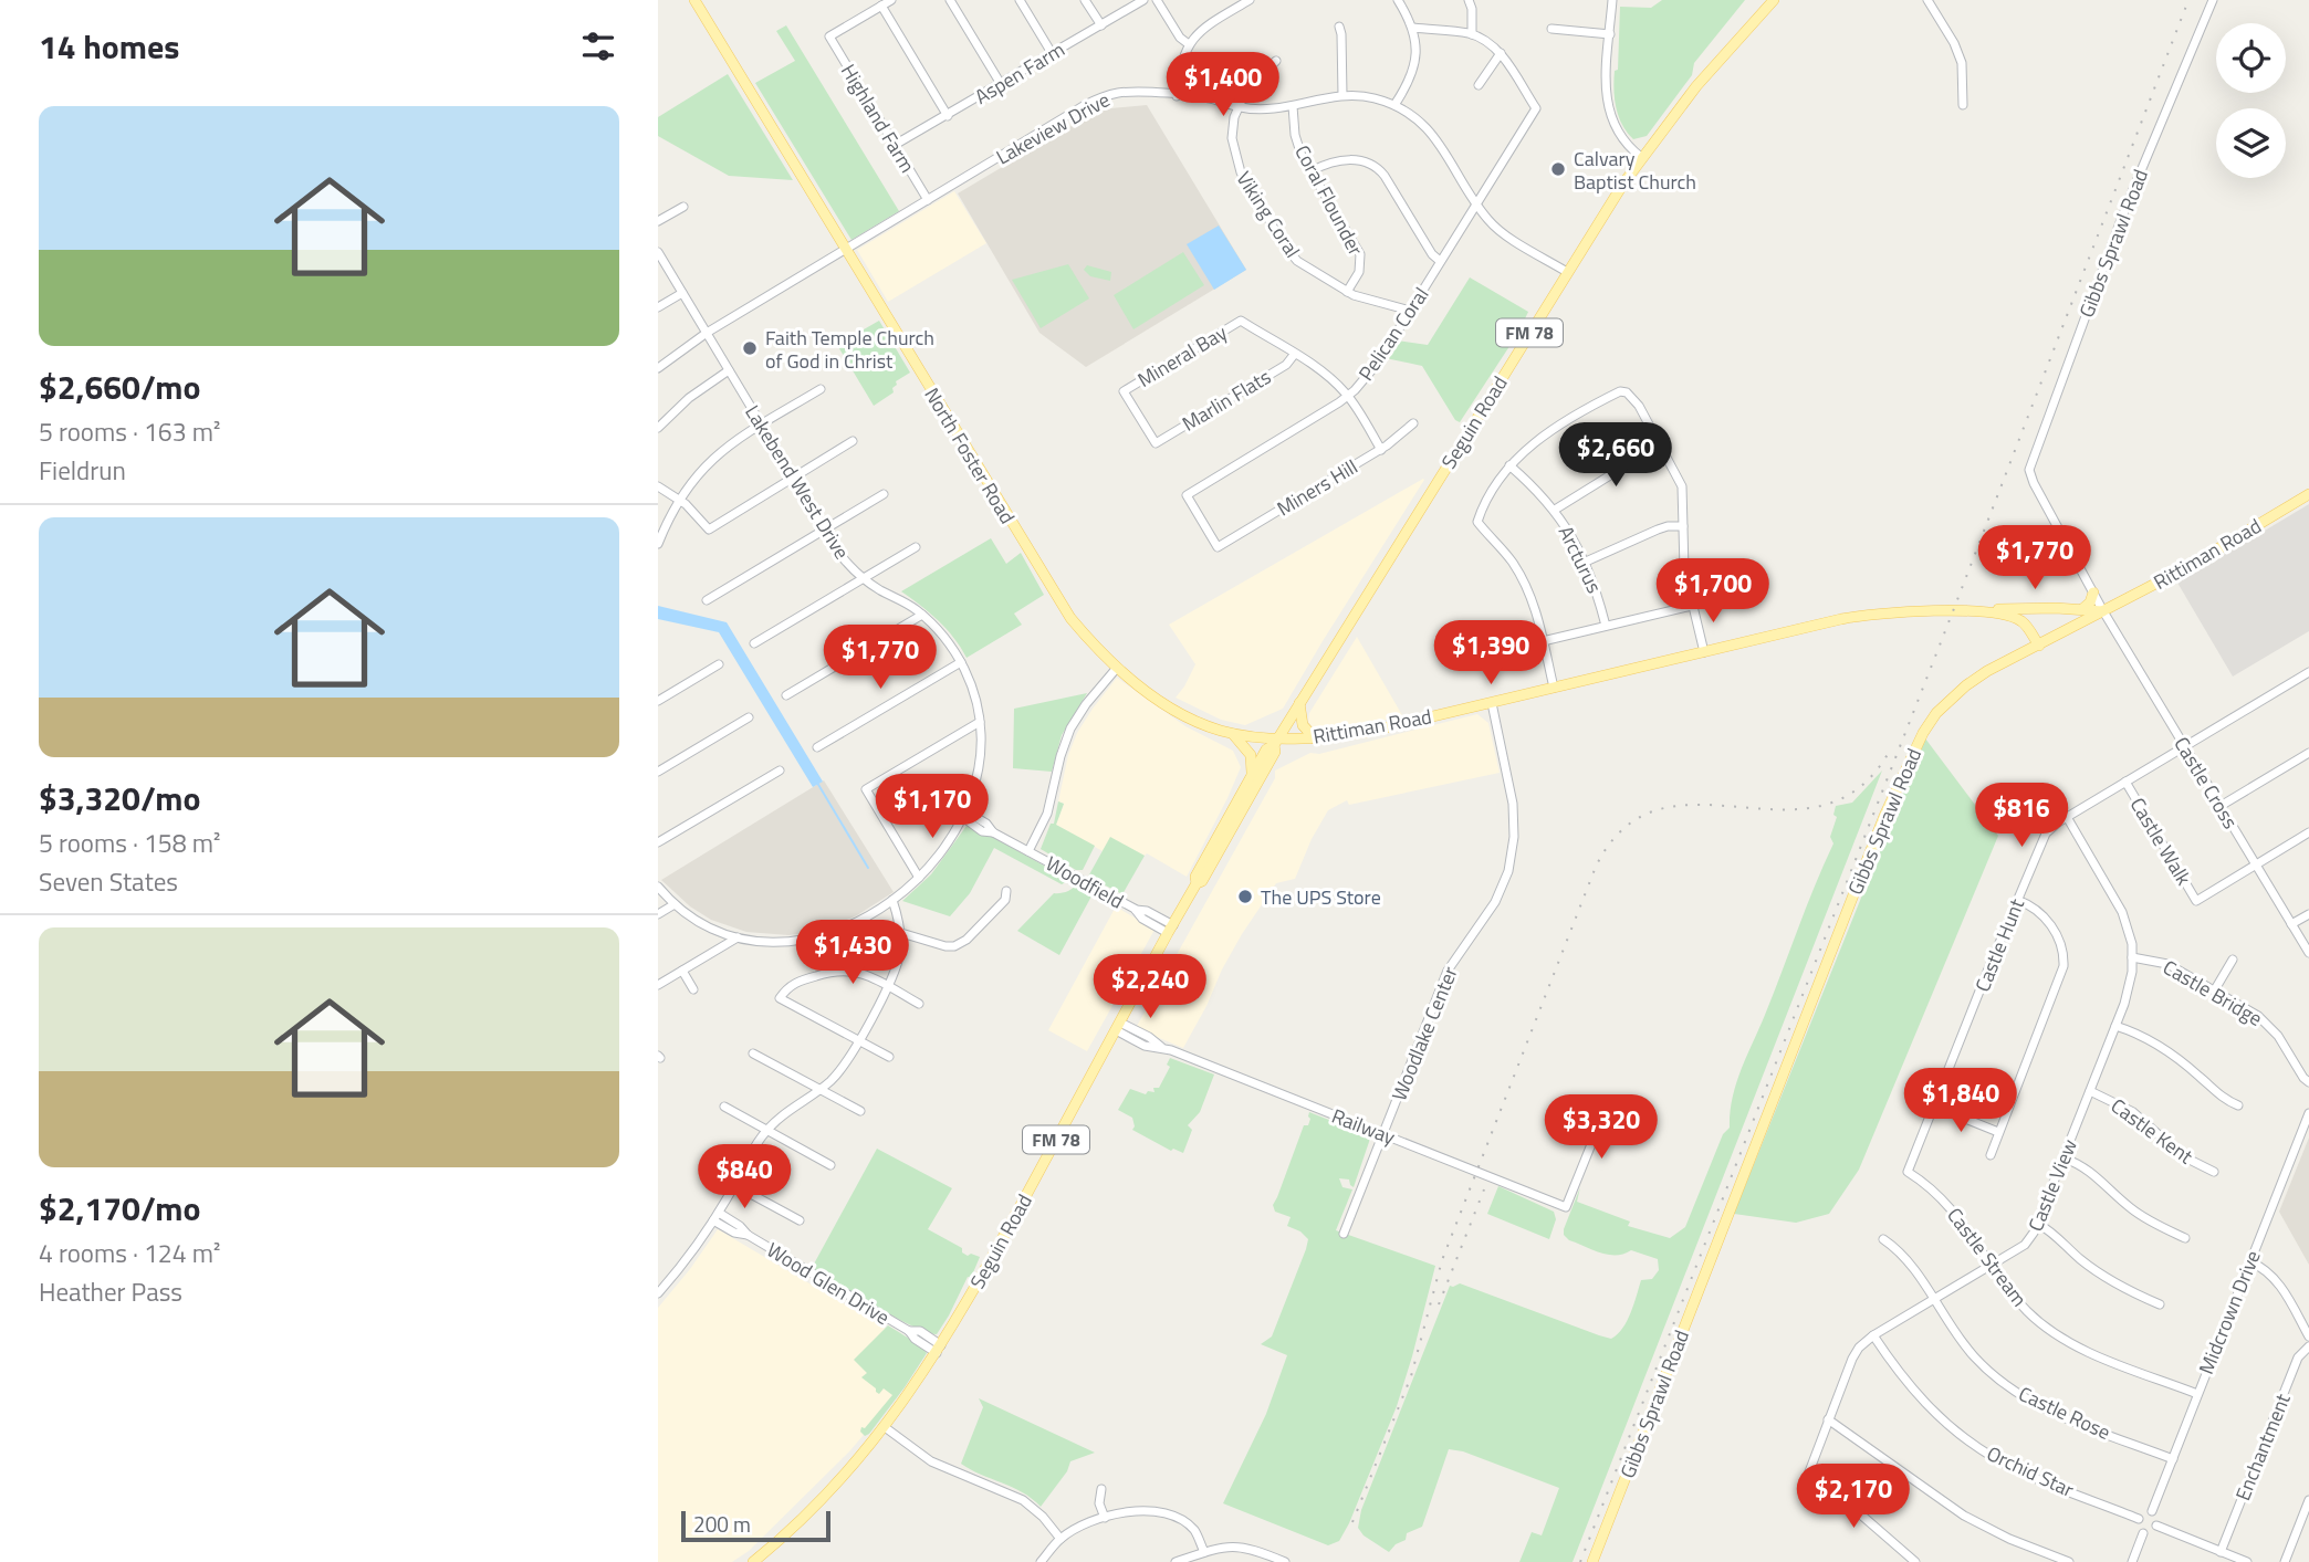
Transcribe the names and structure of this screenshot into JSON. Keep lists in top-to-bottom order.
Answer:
{
  "streets": {
    "main road": [
      "Gibbs Sprawl Road",
      "FM 78",
      "Seguin Road",
      "North Foster Road",
      "Rittiman Road"
    ],
    "street": [
      "Aspen Farm",
      "Highland Farm",
      "Lakeview Drive",
      "Coral Flounder",
      "Viking Coral",
      "Pelican Coral",
      "Mineral Bay",
      "Marlin Flats",
      "Lakebend West Drive",
      "Miners Hill",
      "Arcturus",
      "Castle Cross",
      "Castle Walk",
      "Woodfield",
      "Castle Hunt",
      "Castle Bridge",
      "Woodlake Center",
      "Railway",
      "Castle Kent",
      "Castle View",
      "Castle Stream",
      "Wood Glen Drive",
      "Midcrown Drive",
      "Castle Rose",
      "Enchantment",
      "Orchid Star"
    ]
  },
  "crossings": [
    ["Aspen Farm", "Highland Farm"],
    ["Highland Farm", "Lakeview Drive"],
    ["Lakeview Drive", "Coral Flounder"],
    ["Lakeview Drive", "Viking Coral"],
    ["Lakeview Drive", "Pelican Coral"],
    ["Lakeview Drive", "Seguin Road"],
    ["Lakeview Drive", "North Foster Road"],
    ["Lakeview Drive", "Lakebend West Drive"],
    ["Coral Flounder", "Viking Coral"],
    ["Viking Coral", "Pelican Coral"],
    ["Gibbs Sprawl Road", "Rittiman Road"],
    ["Gibbs Sprawl Road", "Castle Cross"],
    ["Pelican Coral", "Miners Hill"],
    ["Mineral Bay", "Marlin Flats"],
    ["Seguin Road", "North Foster Road"],
    ["Seguin Road", "Rittiman Road"],
    ["Seguin Road", "Woodfield"],
    ["Seguin Road", "Railway"],
    ["Seguin Road", "Wood Glen Drive"],
    ["North Foster Road", "Rittiman Road"],
    ["Lakebend West Drive", "Woodfield"],
    ["Rittiman Road", "Castle Cross"],
    ["Rittiman Road", "Woodlake Center"],
    ["Castle Cross", "Castle Walk"],
    ["Castle Cross", "Castle Hunt"],
    ["Castle Walk", "Castle Hunt"],
    ["Castle Hunt", "Castle View"],
    ["Castle Hunt", "Castle Stream"],
    ["Castle Bridge", "Castle View"],
    ["Woodlake Center", "Railway"],
    ["Castle Kent", "Castle View"],
    ["Castle View", "Castle Stream"],
    ["Castle View", "Castle Rose"],
    ["Castle View", "Orchid Star"],
    ["Castle Stream", "Midcrown Drive"],
    ["Midcrown Drive", "Castle Rose"]
  ],
  "places": ["Calvary Baptist Church", "Faith Temple Church of God in Christ", "The UPS Store"],
  "scale_bar": "200 m",
  "page": {
    "heading": "14 homes",
    "price": [
      "$1,400",
      "$2,660",
      "$1,770",
      "$1,700",
      "$1,390",
      "$1,770",
      "$1,170",
      "$816",
      "$1,430",
      "$2,240",
      "$1,840",
      "$3,320",
      "$840",
      "$2,170"
    ],
    "list": [
      {
        "name": "$2,660/mo",
        "note": "5 rooms · 163 m² · Fieldrun"
      },
      {
        "name": "$3,320/mo",
        "note": "5 rooms · 158 m² · Seven States"
      },
      {
        "name": "$2,170/mo",
        "note": "4 rooms · 124 m² · Heather Pass"
      }
    ],
    "scale": "200 m"
  }
}
